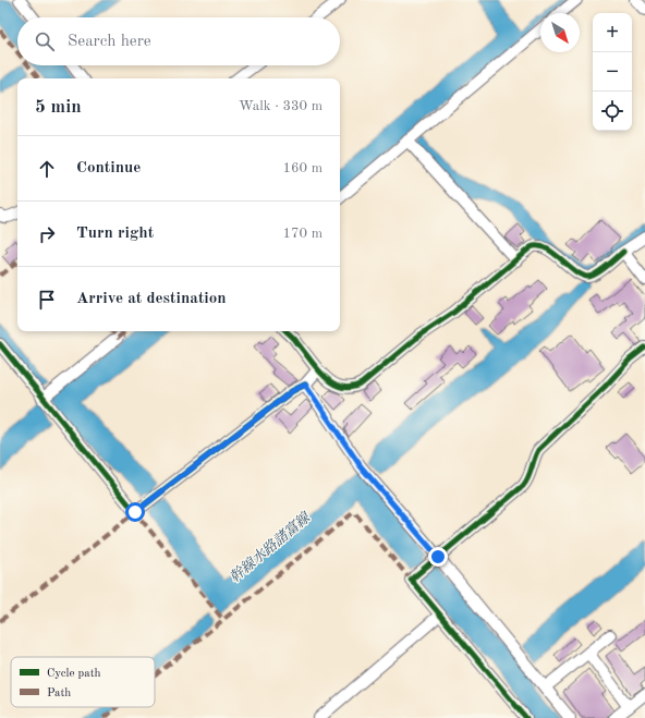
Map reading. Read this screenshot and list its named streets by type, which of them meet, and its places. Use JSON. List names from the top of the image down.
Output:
{
  "water": ["幹線水路諸富線"],
  "legend": ["Cycle path", "Path"],
  "north": "bottom right",
  "page": {
    "map_buttons": ["+", "−"],
    "search": "Search here",
    "heading": ["5 min", "Walk · 330 m"],
    "list": [
      ["Continue", "160 m"],
      ["Turn right", "170 m"],
      "Arrive at destination"
    ]
  }
}
